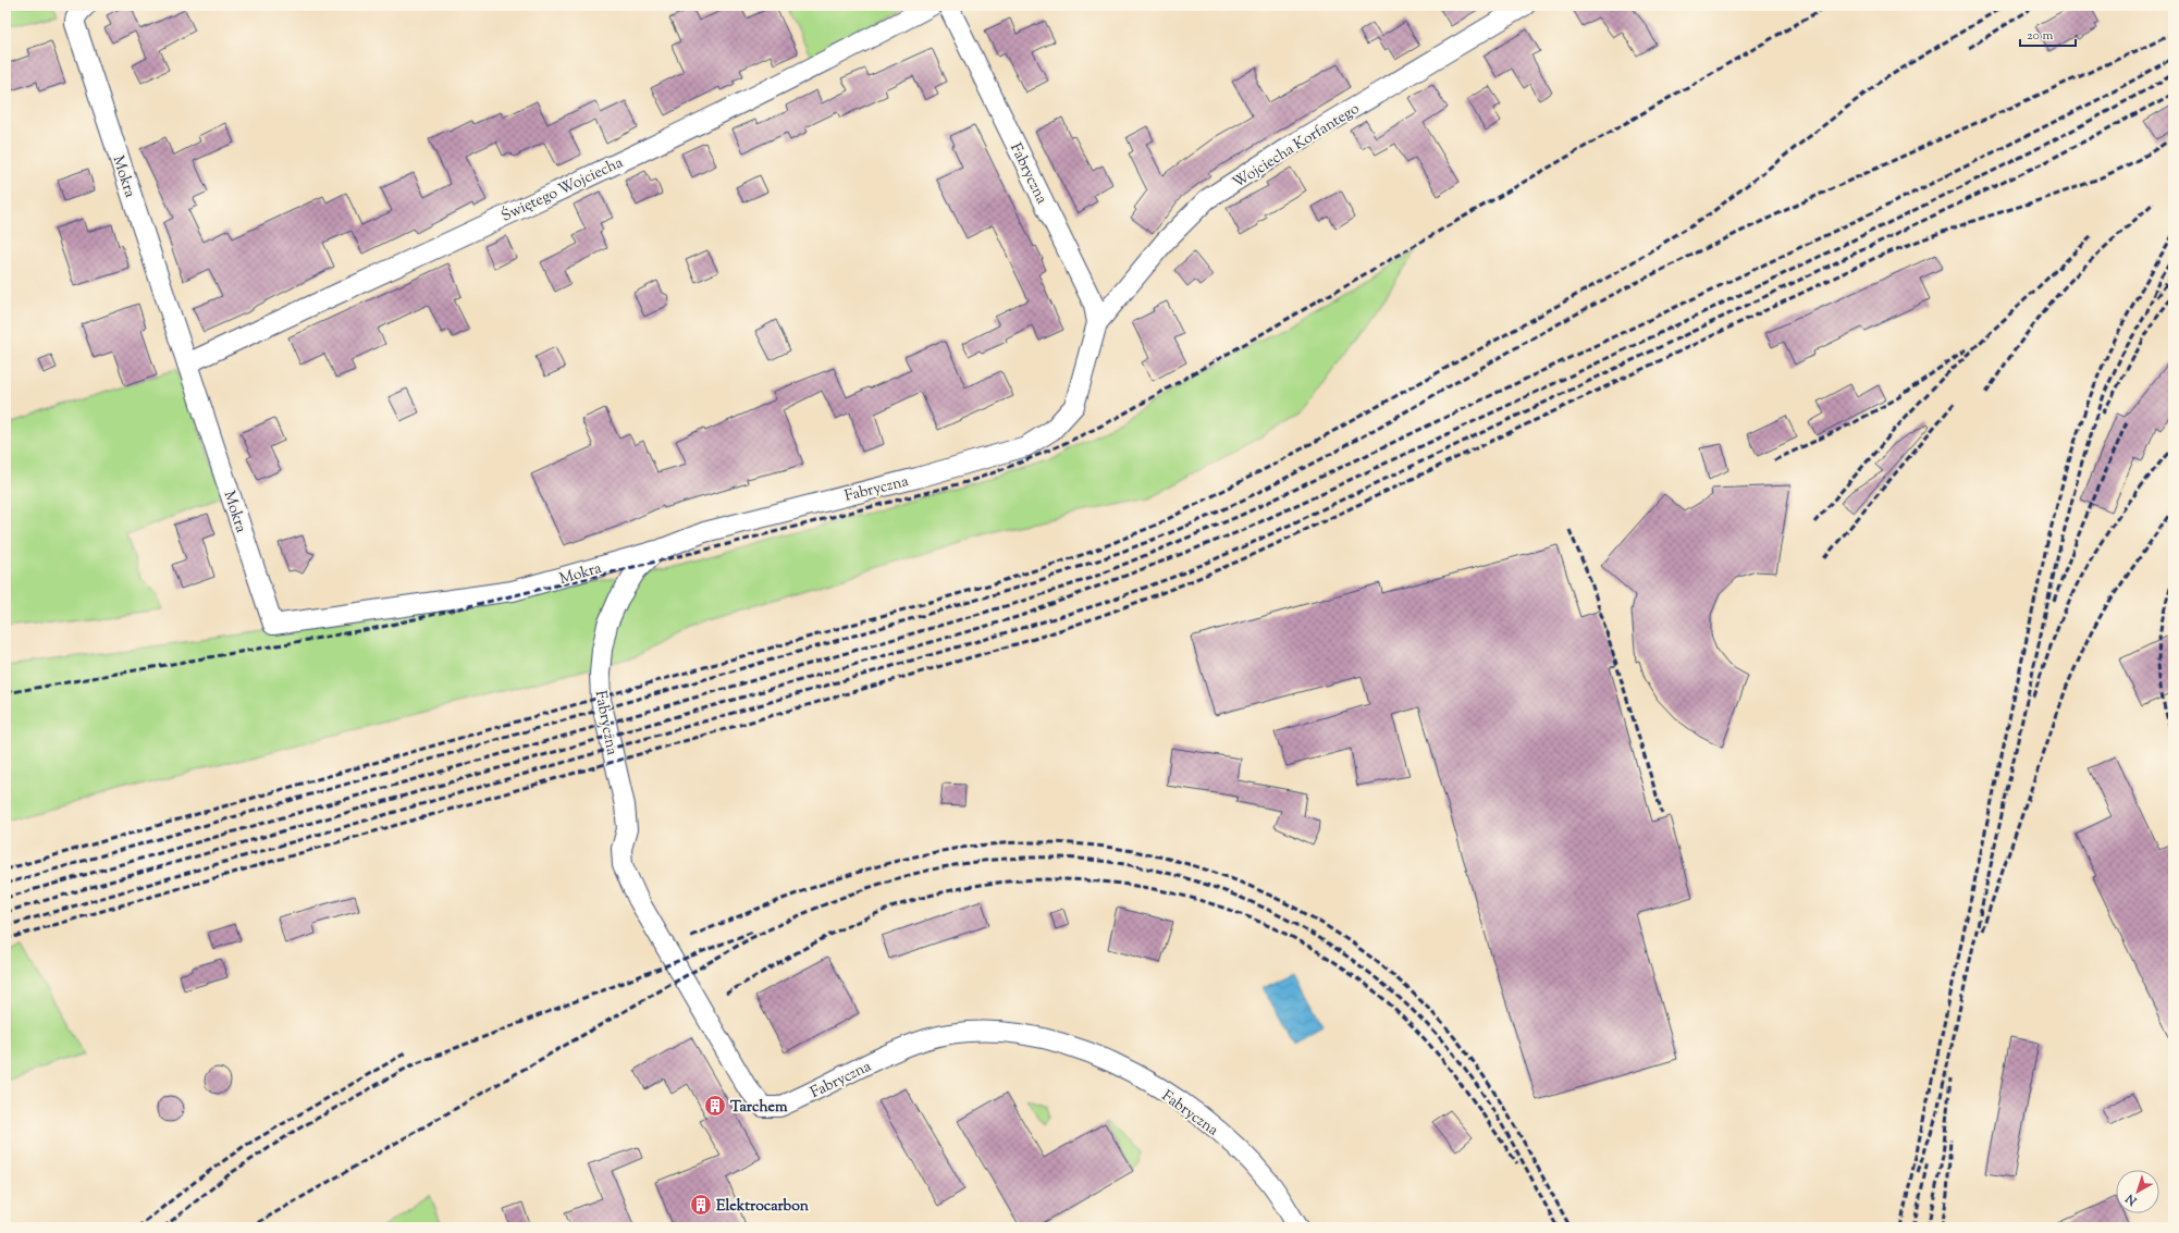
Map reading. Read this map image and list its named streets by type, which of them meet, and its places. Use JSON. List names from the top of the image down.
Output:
{
  "streets": {
    "street": [
      "Wojciecha Korfantego",
      "Fabryczna",
      "Mokra",
      "Świętego Wojciecha"
    ]
  },
  "crossings": [
    ["Wojciecha Korfantego", "Fabryczna"],
    ["Fabryczna", "Mokra"],
    ["Mokra", "Świętego Wojciecha"]
  ],
  "places": {
    "building": ["Tarchem", "Elektrocarbon"]
  },
  "scale_bar": "20 m",
  "north": "bottom left"
}
